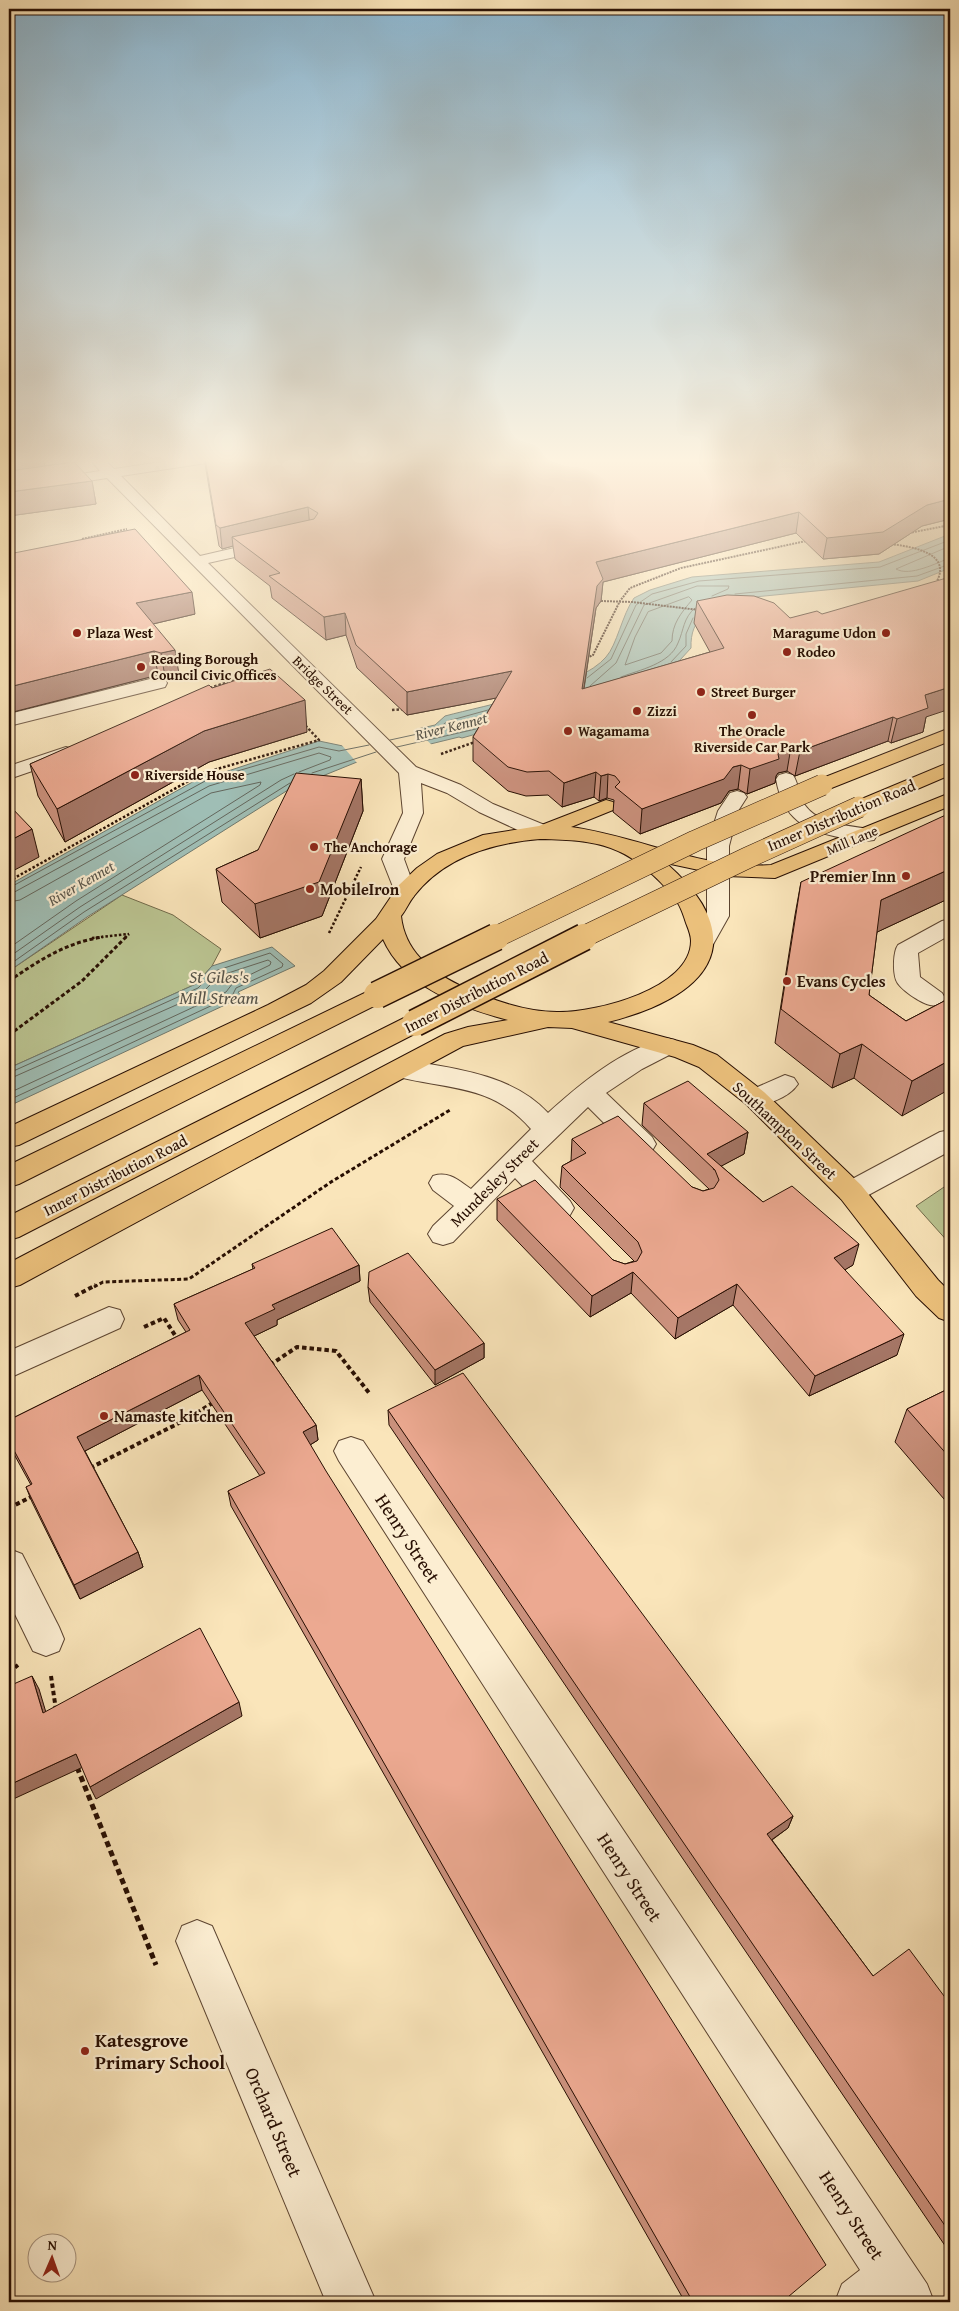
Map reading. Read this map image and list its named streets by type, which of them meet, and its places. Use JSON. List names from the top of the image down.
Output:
{
  "streets": {
    "main road": ["Inner Distribution Road", "Mill Lane", "Southampton Street"],
    "street": [
      "Bridge Street",
      "Mundesley Street",
      "Henry Street",
      "Orchard Street"
    ]
  },
  "crossings": [
    ["Bridge Street", "Mill Lane"],
    ["Southampton Street", "Mundesley Street"]
  ],
  "water": ["River Kennet", "St Giles's Mill Stream"],
  "places": [
    "Plaza West",
    "Maragume Udon",
    "Rodeo",
    "Reading Borough Council Civic Offices",
    "Street Burger",
    "Zizzi",
    "The Oracle Riverside Car Park",
    "Wagamama",
    "Riverside House",
    "The Anchorage",
    "Premier Inn",
    "MobileIron",
    "Evans Cycles",
    "Namaste kitchen",
    "Katesgrove Primary School"
  ],
  "north": "top"
}
